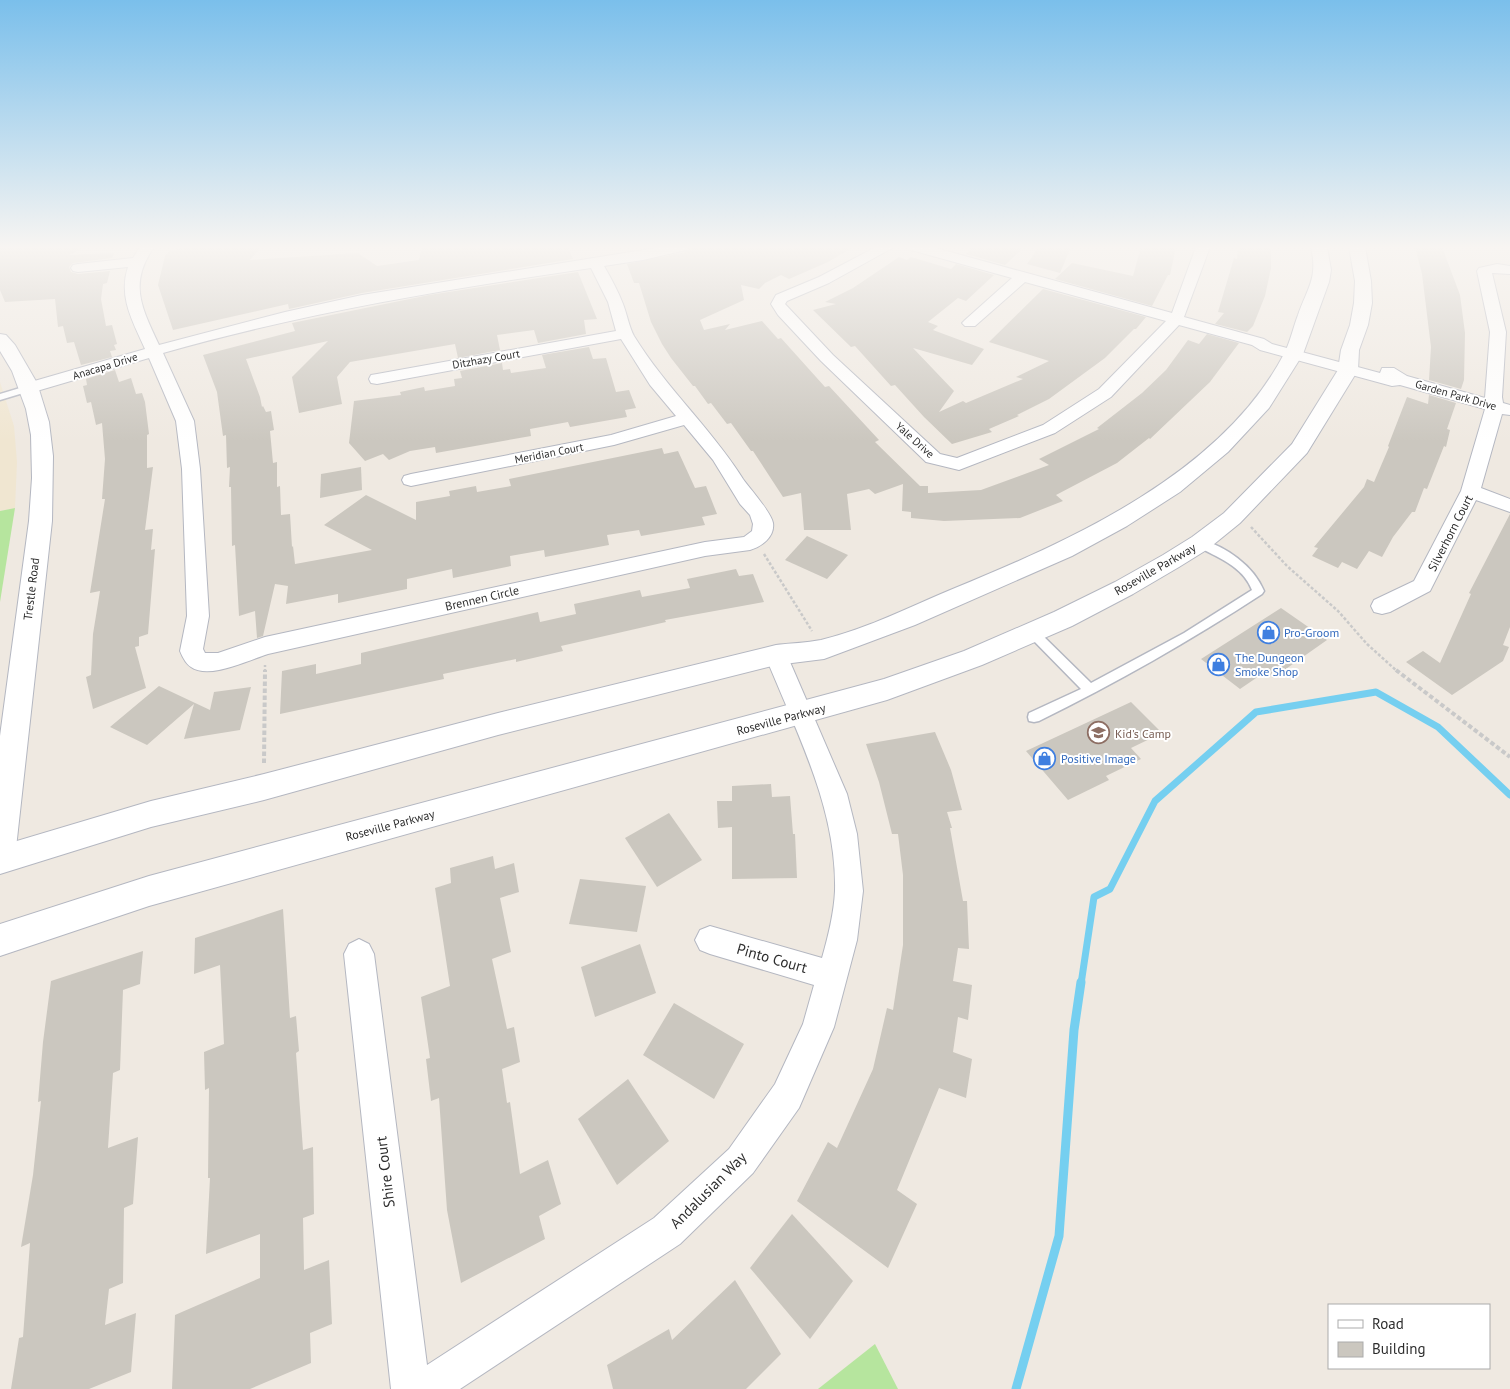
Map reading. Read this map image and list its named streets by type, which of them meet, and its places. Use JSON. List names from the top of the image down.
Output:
{
  "streets": {
    "main road": ["Roseville Parkway", "Trestle Road"],
    "street": [
      "Ditzhazy Court",
      "Anacapa Drive",
      "Garden Park Drive",
      "Yale Drive",
      "Meridian Court",
      "Silverhorn Court",
      "Brennen Circle",
      "Pinto Court",
      "Shire Court",
      "Andalusian Way"
    ]
  },
  "crossings": [
    ["Anacapa Drive", "Trestle Road"],
    ["Anacapa Drive", "Brennen Circle"],
    ["Garden Park Drive", "Yale Drive"],
    ["Garden Park Drive", "Silverhorn Court"],
    ["Garden Park Drive", "Roseville Parkway"],
    ["Roseville Parkway", "Andalusian Way"],
    ["Pinto Court", "Andalusian Way"]
  ],
  "places": {
    "shop": ["Pro-Groom", "The Dungeon Smoke Shop", "Positive Image"],
    "school or university": ["Kid's Camp"]
  },
  "legend": ["Road", "Building"]
}
